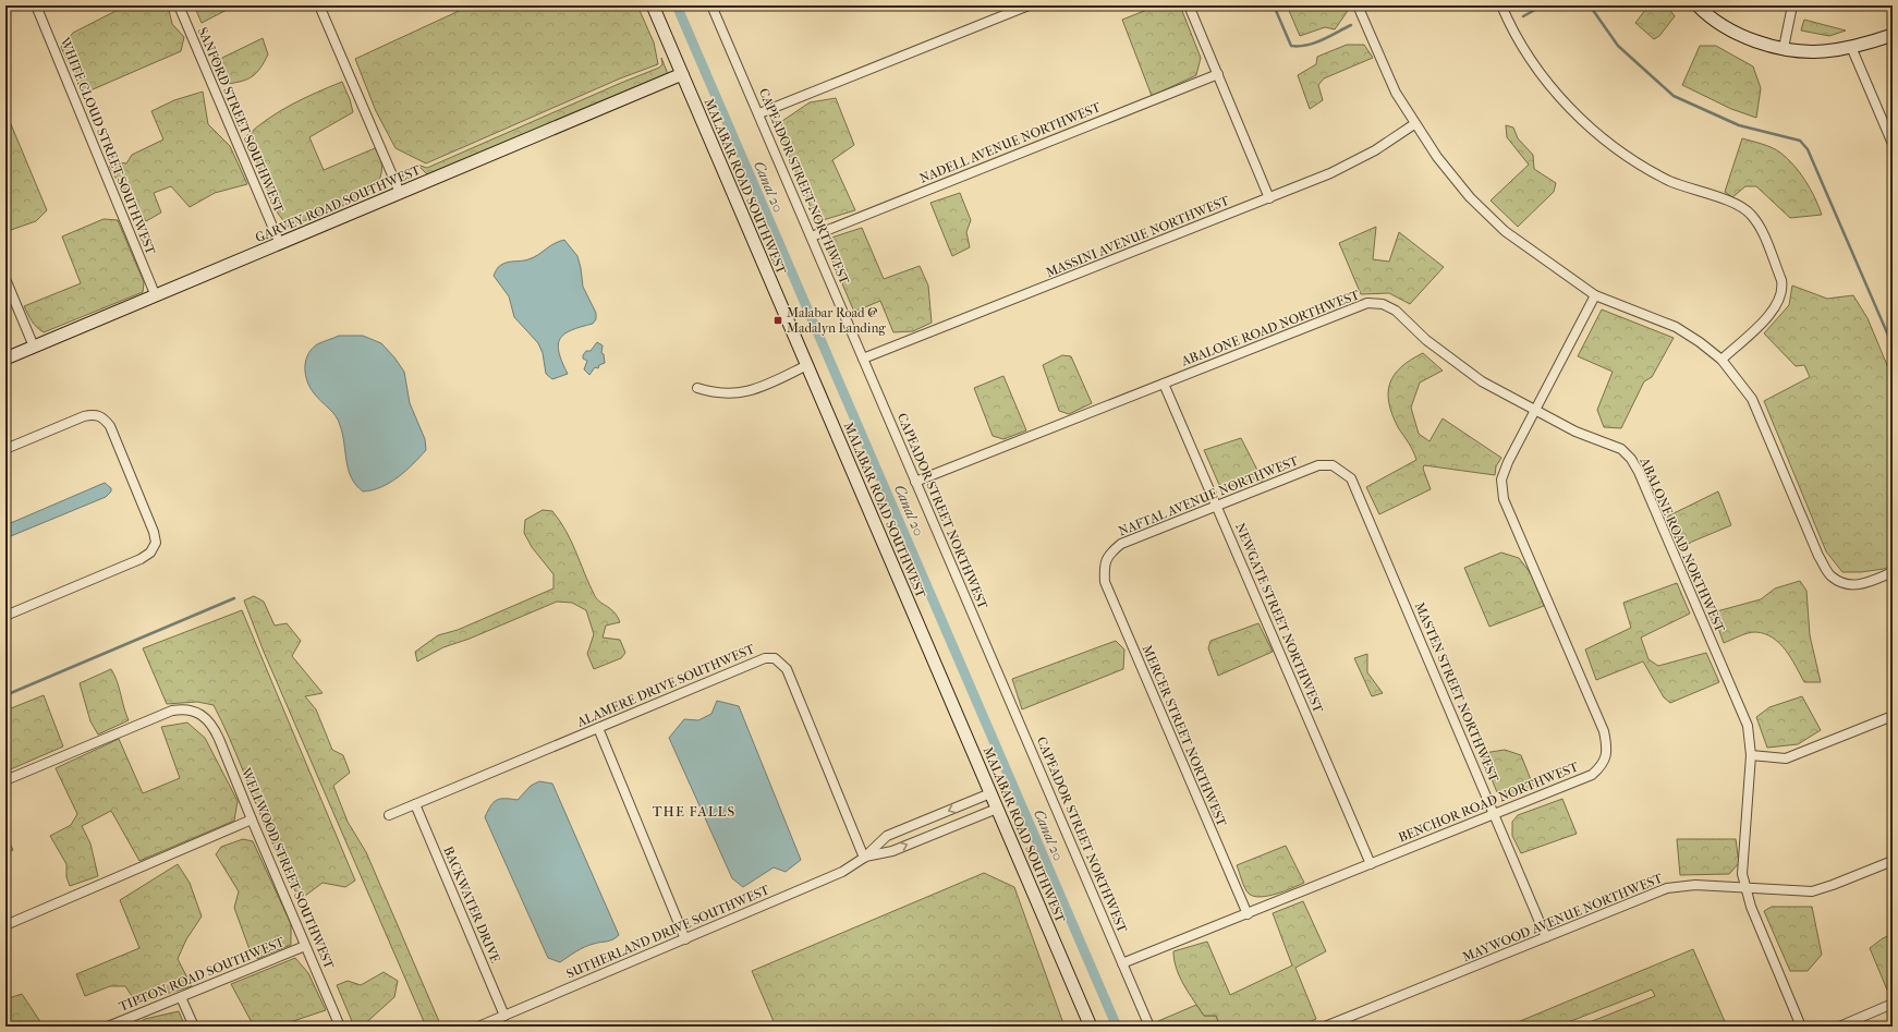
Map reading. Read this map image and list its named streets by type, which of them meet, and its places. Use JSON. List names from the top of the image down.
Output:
{
  "streets": {
    "main road": ["MALABAR ROAD SOUTHWEST", "GARVEY ROAD SOUTHWEST"],
    "street": [
      "SANFORD STREET SOUTHWEST",
      "NADELL AVENUE NORTHWEST",
      "WHITE CLOUD STREET SOUTHWEST",
      "CAPEADOR STREET NORTHWEST",
      "MASSINI AVENUE NORTHWEST",
      "ABALONE ROAD NORTHWEST",
      "NAFTAL AVENUE NORTHWEST",
      "NEWGATE STREET NORTHWEST",
      "ALAMERE DRIVE SOUTHWEST",
      "MASTEN STREET NORTHWEST",
      "MERCER STREET NORTHWEST",
      "BENCHOR ROAD NORTHWEST",
      "WELLWOOD STREET SOUTHWEST",
      "BACKWATER DRIVE",
      "MAYWOOD AVENUE NORTHWEST",
      "SUTHERLAND DRIVE SOUTHWEST",
      "TIPTON ROAD SOUTHWEST"
    ]
  },
  "crossings": [
    ["SANFORD STREET SOUTHWEST", "GARVEY ROAD SOUTHWEST"],
    ["NADELL AVENUE NORTHWEST", "CAPEADOR STREET NORTHWEST"],
    ["WHITE CLOUD STREET SOUTHWEST", "GARVEY ROAD SOUTHWEST"],
    ["MALABAR ROAD SOUTHWEST", "GARVEY ROAD SOUTHWEST"],
    ["MALABAR ROAD SOUTHWEST", "SUTHERLAND DRIVE SOUTHWEST"],
    ["CAPEADOR STREET NORTHWEST", "MASSINI AVENUE NORTHWEST"],
    ["CAPEADOR STREET NORTHWEST", "ABALONE ROAD NORTHWEST"],
    ["CAPEADOR STREET NORTHWEST", "BENCHOR ROAD NORTHWEST"],
    ["ABALONE ROAD NORTHWEST", "NEWGATE STREET NORTHWEST"],
    ["ABALONE ROAD NORTHWEST", "BENCHOR ROAD NORTHWEST"],
    ["ABALONE ROAD NORTHWEST", "MAYWOOD AVENUE NORTHWEST"],
    ["NAFTAL AVENUE NORTHWEST", "NEWGATE STREET NORTHWEST"],
    ["NAFTAL AVENUE NORTHWEST", "MASTEN STREET NORTHWEST"],
    ["NAFTAL AVENUE NORTHWEST", "MERCER STREET NORTHWEST"],
    ["NEWGATE STREET NORTHWEST", "BENCHOR ROAD NORTHWEST"],
    ["ALAMERE DRIVE SOUTHWEST", "BACKWATER DRIVE"],
    ["ALAMERE DRIVE SOUTHWEST", "SUTHERLAND DRIVE SOUTHWEST"],
    ["MASTEN STREET NORTHWEST", "BENCHOR ROAD NORTHWEST"],
    ["MASTEN STREET NORTHWEST", "MAYWOOD AVENUE NORTHWEST"],
    ["MERCER STREET NORTHWEST", "BENCHOR ROAD NORTHWEST"],
    ["WELLWOOD STREET SOUTHWEST", "TIPTON ROAD SOUTHWEST"],
    ["BACKWATER DRIVE", "SUTHERLAND DRIVE SOUTHWEST"]
  ],
  "districts": ["THE FALLS"],
  "water": ["Canal 20"],
  "places": {
    "transit": ["Malabar Road @ Madalyn Landing"]
  }
}
